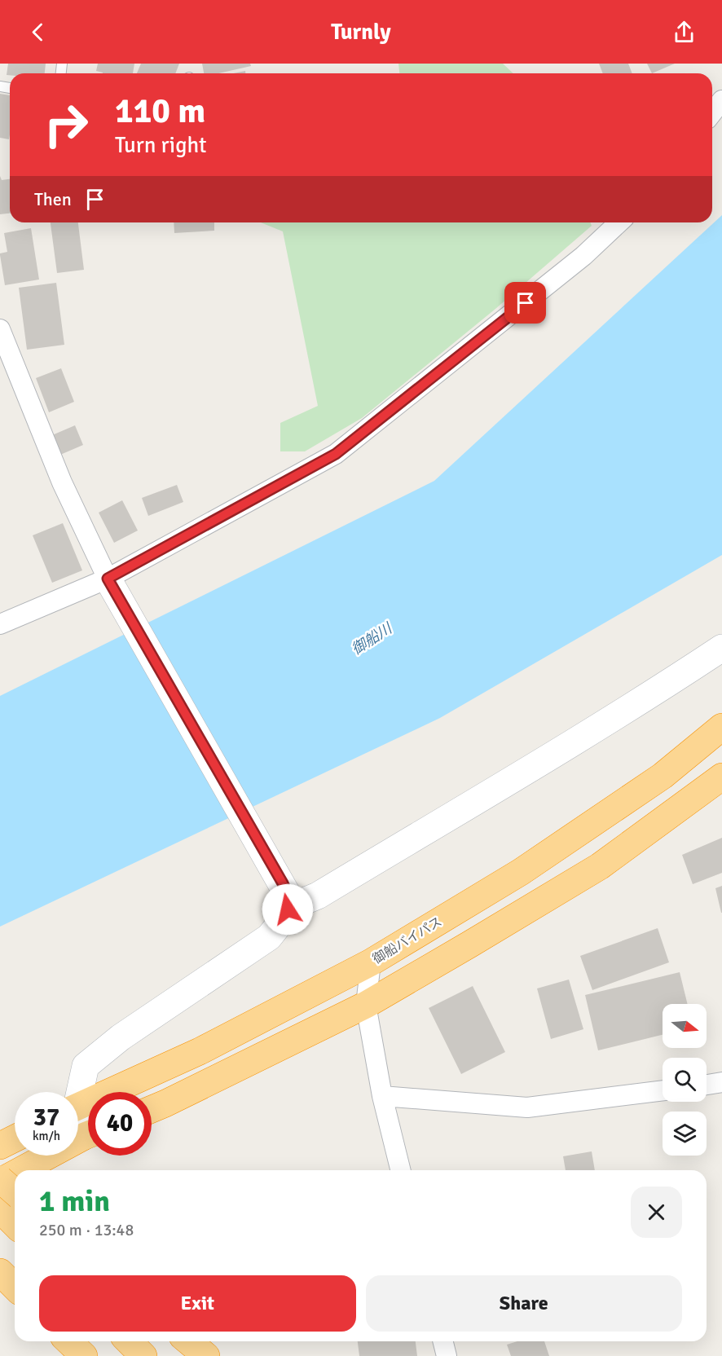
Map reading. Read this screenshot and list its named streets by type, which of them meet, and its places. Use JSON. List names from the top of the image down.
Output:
{
  "streets": {
    "highway": ["御船バイパス"]
  },
  "water": ["御船川"],
  "north": "right",
  "page": {
    "header": "Turnly",
    "turn": ["110 m", "Turn right"],
    "then": "Then",
    "speed": "37 km/h",
    "limit": "40",
    "heading": ["1 min", "250 m · 13:48"],
    "buttons": ["Exit", "Share"]
  }
}
